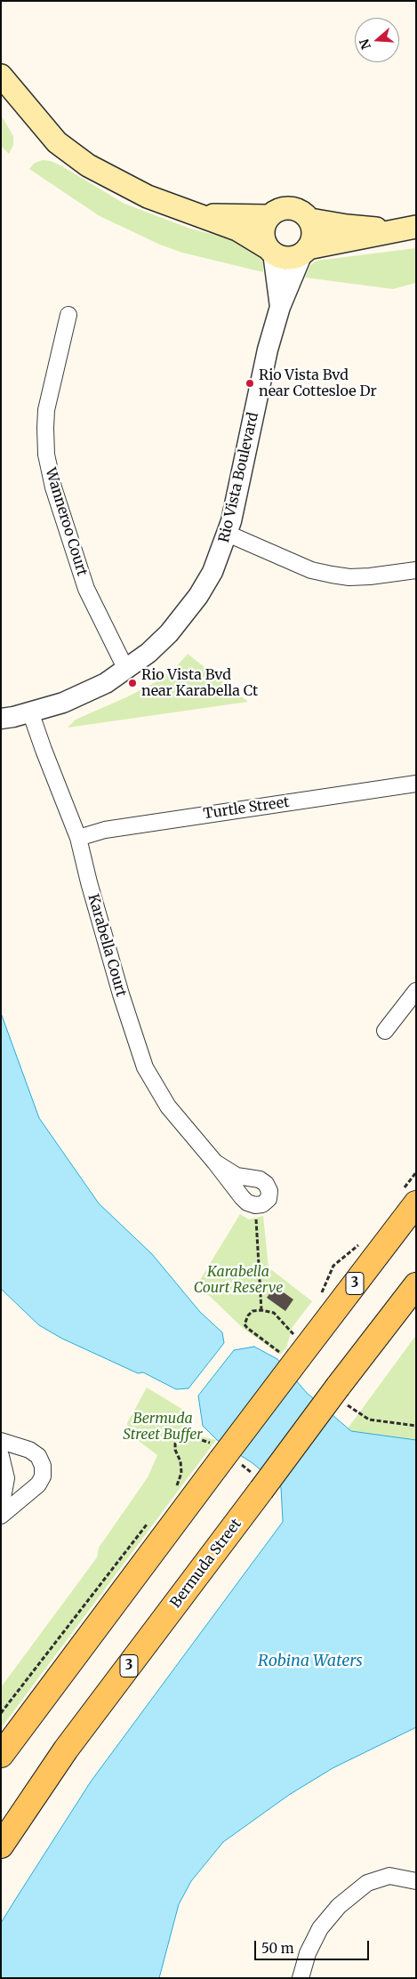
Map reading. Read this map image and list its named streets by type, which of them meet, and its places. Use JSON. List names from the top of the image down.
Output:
{
  "streets": {
    "main road": ["3", "Bermuda Street"],
    "street": [
      "Rio Vista Boulevard",
      "Wanneroo Court",
      "Turtle Street",
      "Karabella Court"
    ]
  },
  "crossings": [
    ["Rio Vista Boulevard", "Wanneroo Court"],
    ["Rio Vista Boulevard", "Karabella Court"],
    ["Turtle Street", "Karabella Court"]
  ],
  "water": ["Robina Waters"],
  "parks": ["Karabella Court Reserve", "Bermuda Street Buffer"],
  "places": ["Rio Vista Bvd near Cottesloe Dr", "Rio Vista Bvd near Karabella Ct"],
  "scale_bar": "50 m",
  "north": "left"
}
